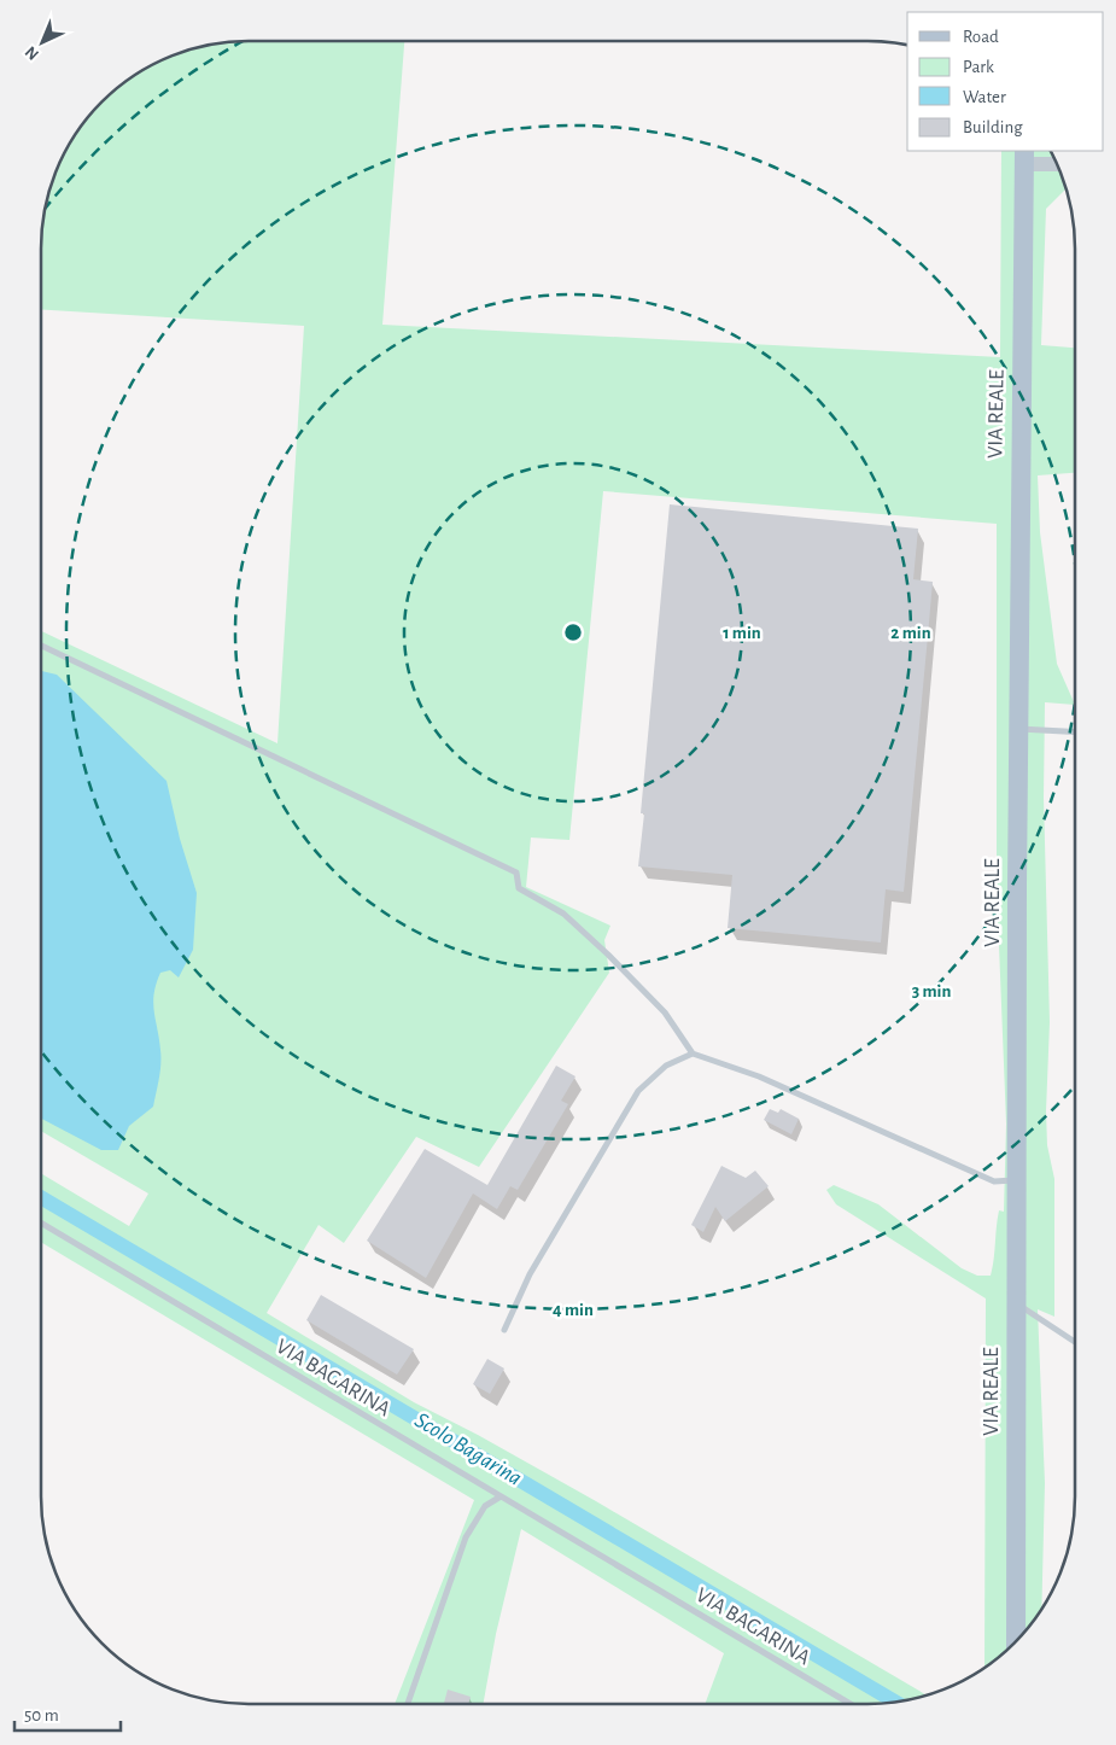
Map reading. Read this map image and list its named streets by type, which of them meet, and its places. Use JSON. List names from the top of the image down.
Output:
{
  "streets": {
    "main road": ["VIA REALE"],
    "lane": ["VIA BAGARINA"]
  },
  "water": ["Scolo Bagarina"],
  "legend": [
    "Road",
    "Park",
    "Water",
    "Building"
  ],
  "scale_bar": "50 m",
  "north": "bottom left",
  "rings": [
    "1 min",
    "2 min",
    "3 min",
    "4 min"
  ]
}
